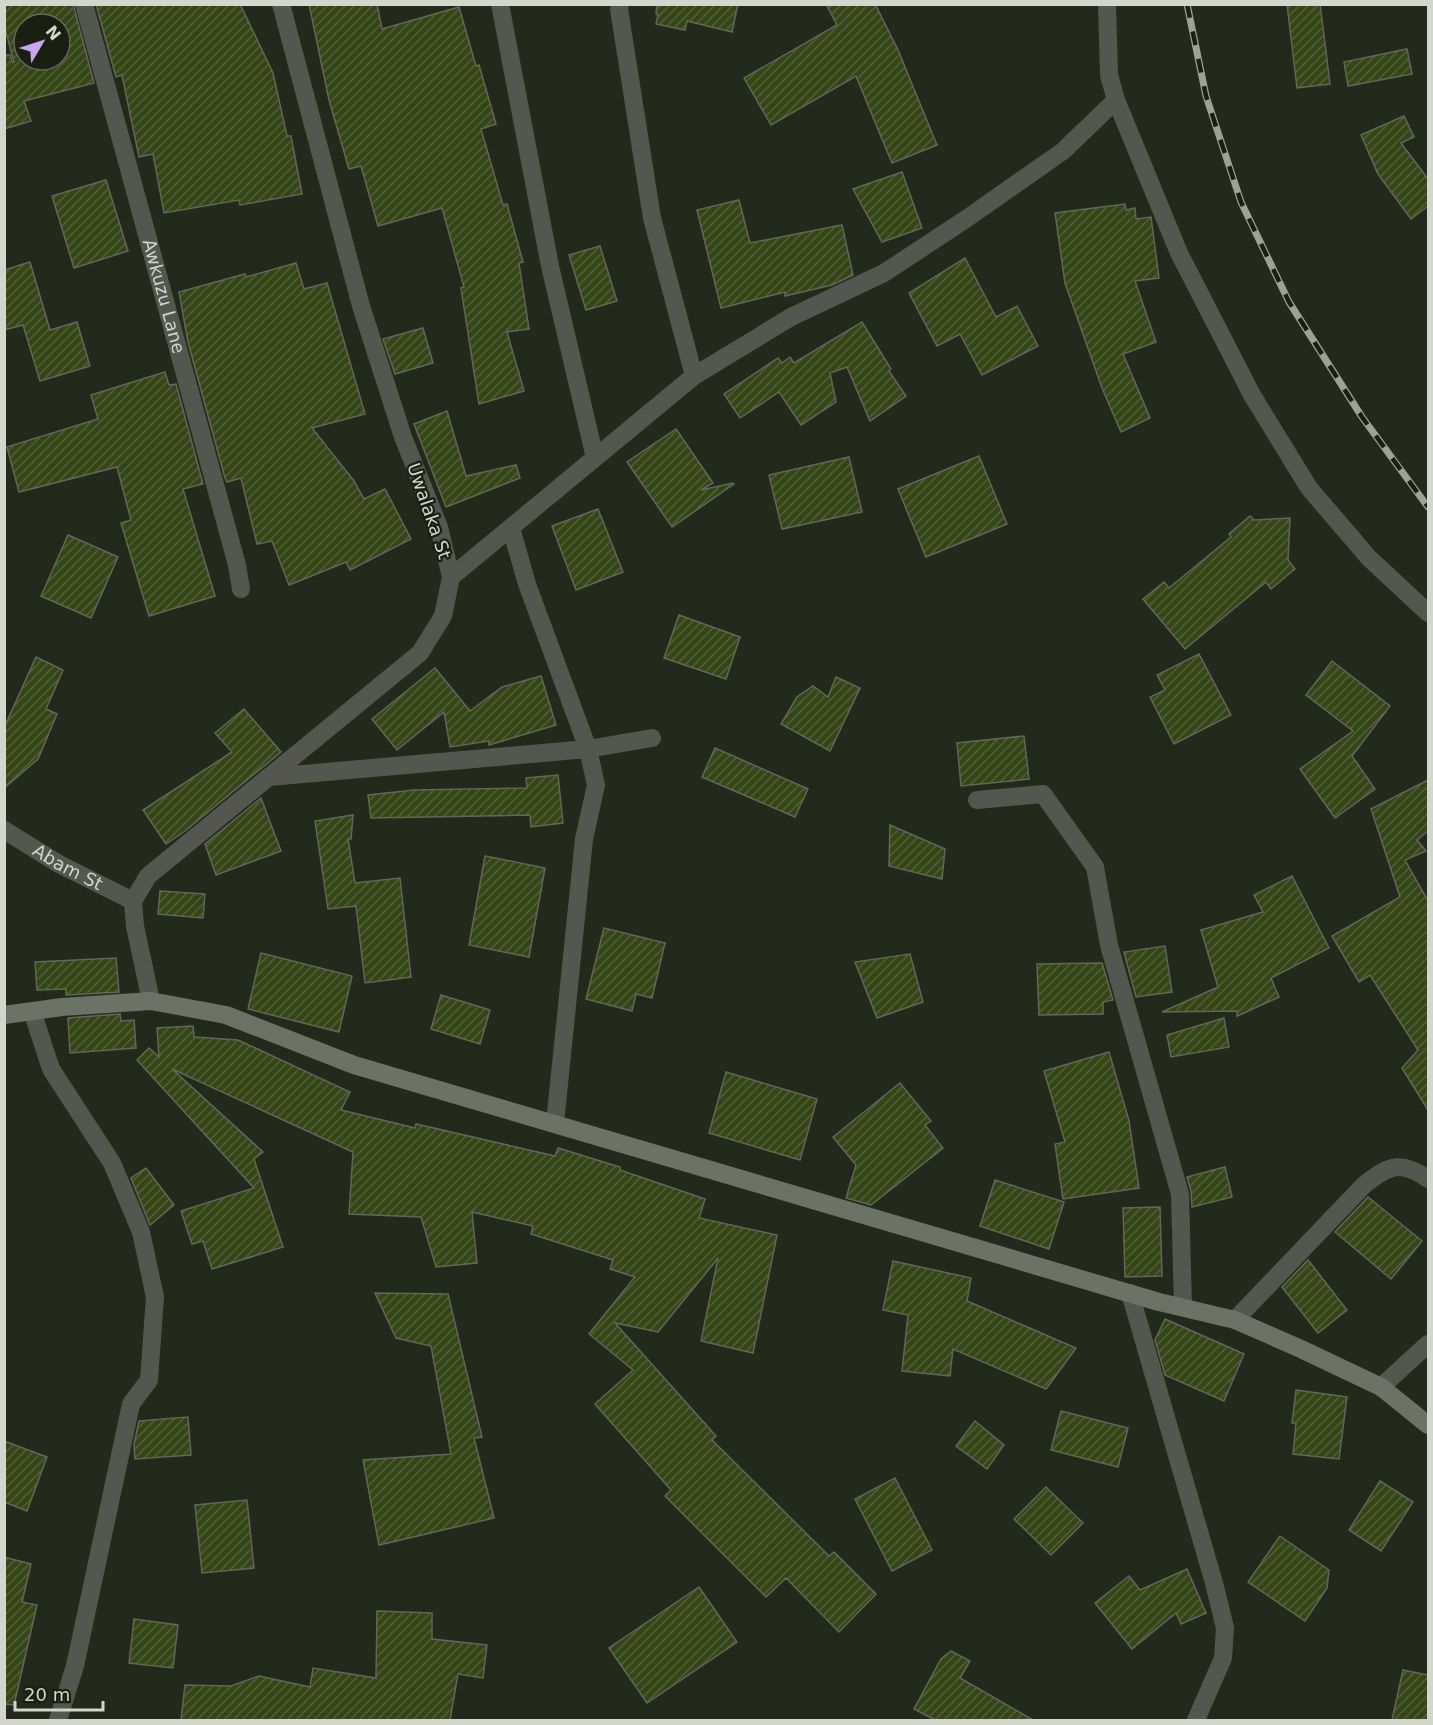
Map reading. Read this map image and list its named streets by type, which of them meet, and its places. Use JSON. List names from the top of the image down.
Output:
{
  "streets": {
    "street": ["Awkuzu Lane", "Uwalaka St", "Abam St"]
  },
  "crossings": [
    ["Uwalaka St", "Abam St"]
  ],
  "scale_bar": "20 m",
  "north": "top right"
}
